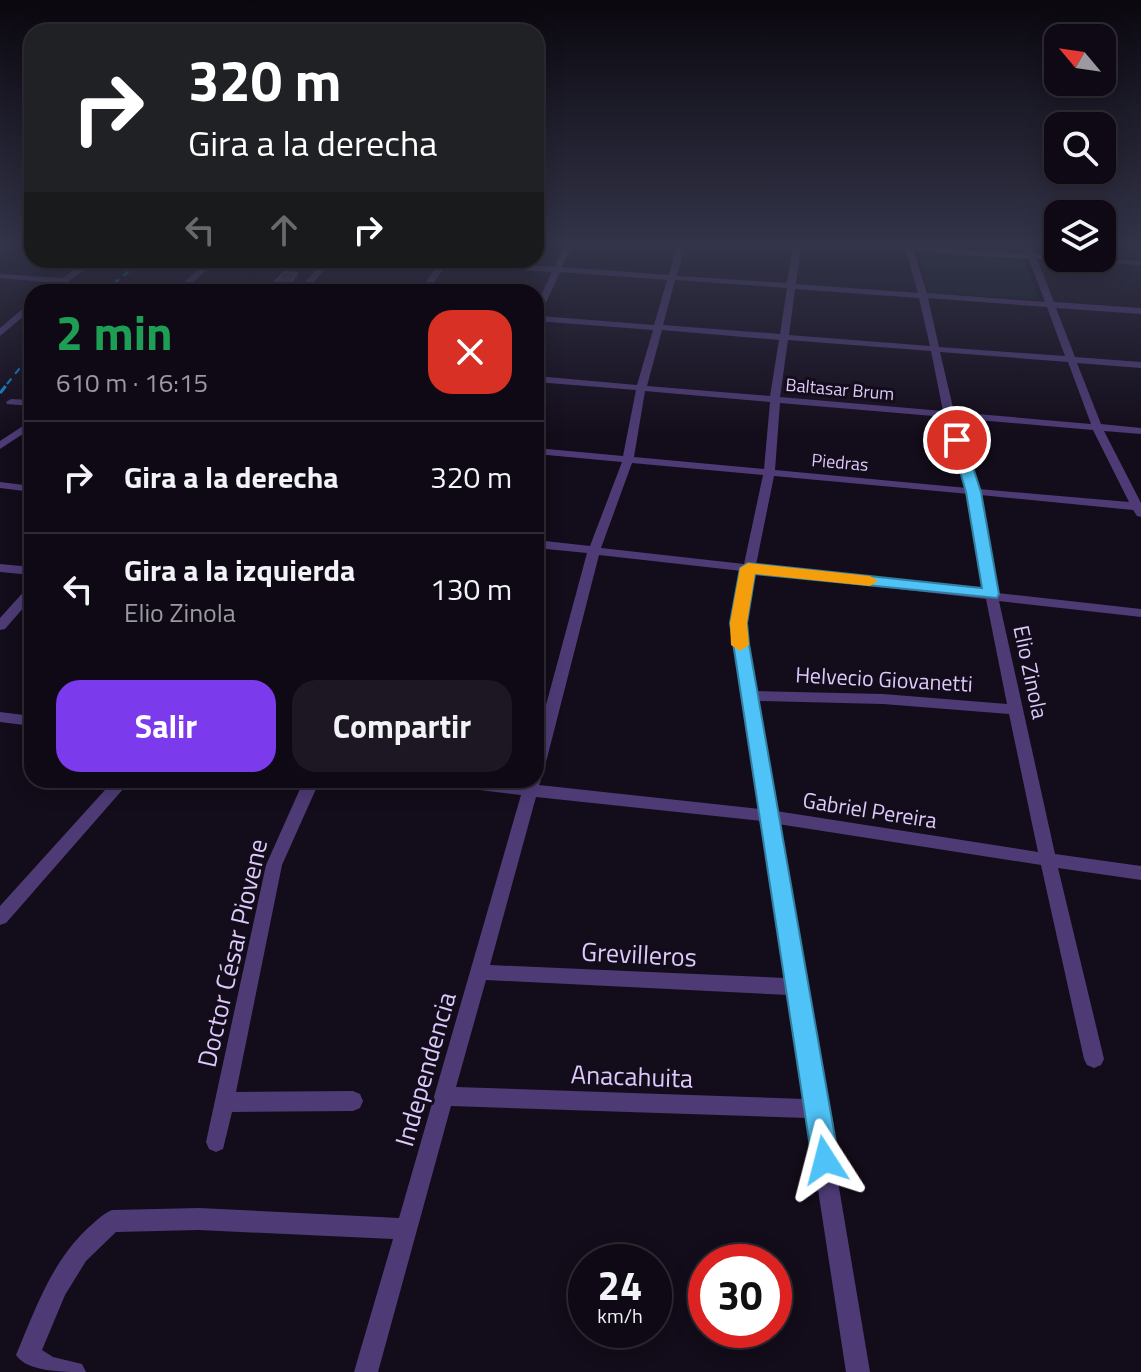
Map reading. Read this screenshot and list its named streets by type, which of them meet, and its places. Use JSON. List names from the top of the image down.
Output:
{
  "streets": {
    "street": [
      "Baltasar Brum",
      "Piedras",
      "Elio Zinola",
      "Helvecio Giovanetti",
      "Gabriel Pereira",
      "Doctor César Piovene",
      "Grevilleros",
      "Independencia",
      "Anacahuita"
    ]
  },
  "crossings": [
    ["Baltasar Brum", "Elio Zinola"],
    ["Piedras", "Elio Zinola"],
    ["Elio Zinola", "Helvecio Giovanetti"],
    ["Elio Zinola", "Gabriel Pereira"],
    ["Grevilleros", "Independencia"],
    ["Independencia", "Anacahuita"]
  ],
  "north": "top left",
  "page": {
    "turn": ["320 m", "Gira a la derecha"],
    "heading": ["2 min", "610 m · 16:15"],
    "list": [
      {
        "name": "Gira a la derecha",
        "value": "320 m"
      },
      {
        "name": "Gira a la izquierda",
        "note": "Elio Zinola",
        "value": "130 m"
      }
    ],
    "buttons": ["Salir", "Compartir"],
    "speed": "24 km/h",
    "limit": "30"
  }
}
